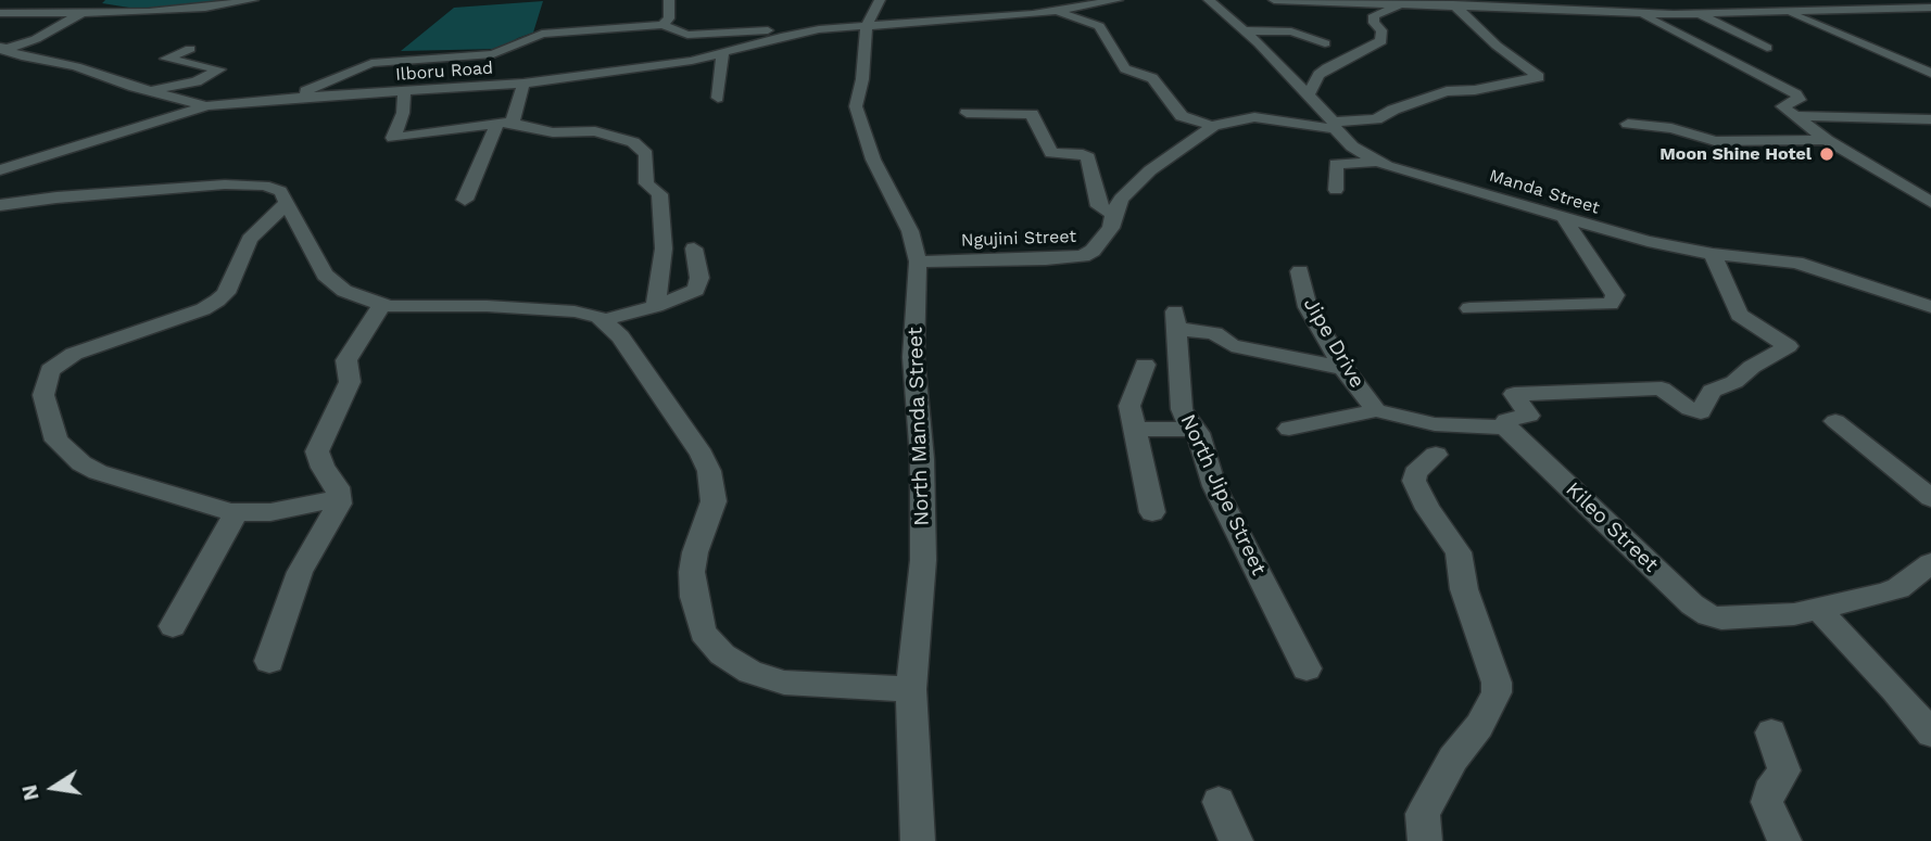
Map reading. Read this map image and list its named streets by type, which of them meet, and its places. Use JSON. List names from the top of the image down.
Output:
{
  "streets": {
    "street": [
      "Ilboru Road",
      "Manda Street",
      "Ngujini Street",
      "Jipe Drive",
      "North Manda Street",
      "North Jipe Street",
      "Kileo Street"
    ]
  },
  "crossings": [
    ["Ilboru Road", "North Manda Street"],
    ["Manda Street", "Ngujini Street"],
    ["Ngujini Street", "North Manda Street"],
    ["Jipe Drive", "North Jipe Street"]
  ],
  "places": ["Moon Shine Hotel"],
  "north": "left"
}
